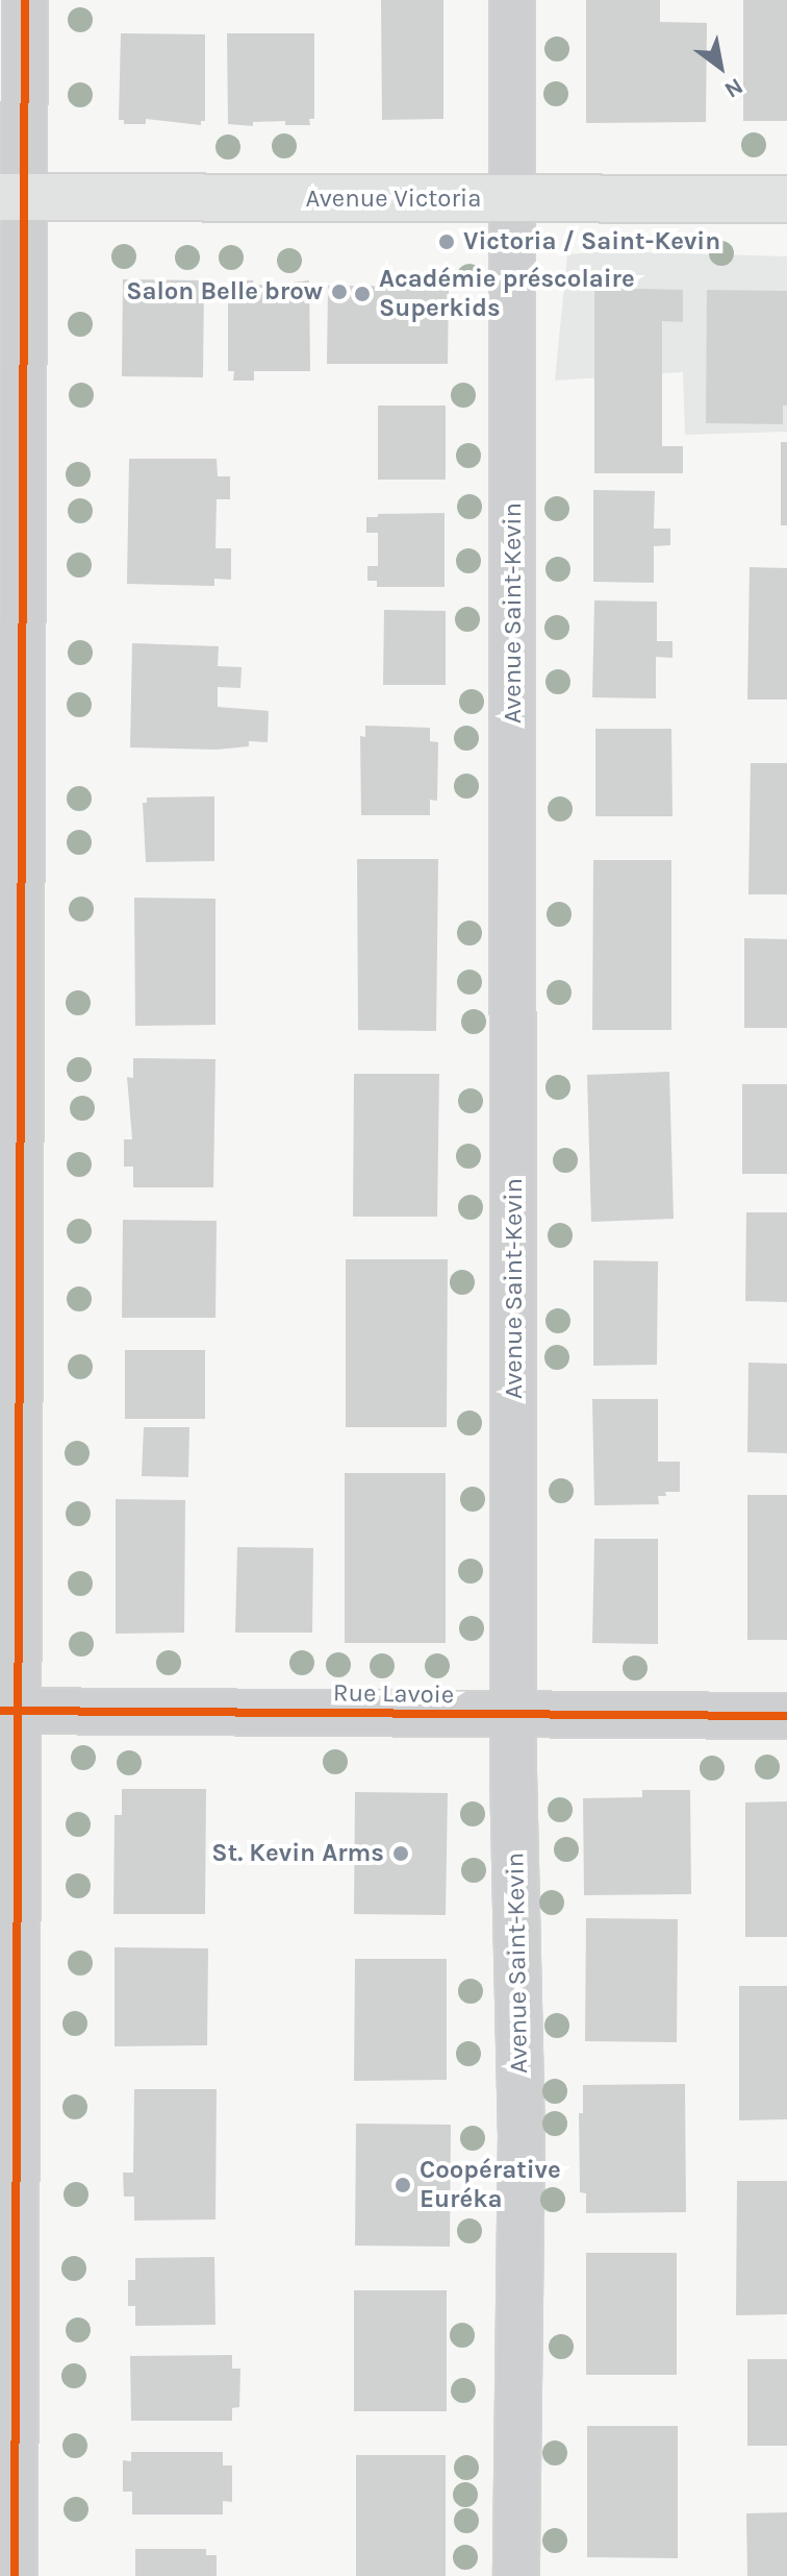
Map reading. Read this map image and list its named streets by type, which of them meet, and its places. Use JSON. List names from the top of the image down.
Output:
{
  "streets": {
    "street": ["Avenue Victoria", "Avenue Saint-Kevin", "Rue Lavoie"]
  },
  "crossings": [
    ["Avenue Victoria", "Avenue Saint-Kevin"],
    ["Avenue Saint-Kevin", "Rue Lavoie"]
  ],
  "places": [
    "Victoria / Saint-Kevin",
    "Salon Belle brow",
    "Académie préscolaire Superkids",
    "St. Kevin Arms",
    "Coopérative Euréka"
  ],
  "north": "bottom right"
}
